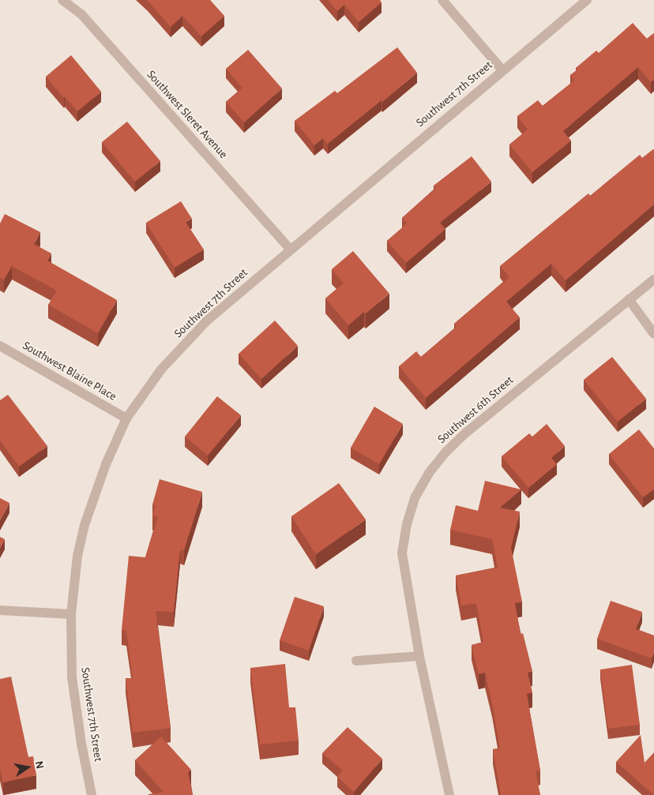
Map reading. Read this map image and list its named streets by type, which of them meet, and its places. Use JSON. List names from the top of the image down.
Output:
{
  "streets": {
    "street": [
      "Southwest 7th Street",
      "Southwest Sleret Avenue",
      "Southwest Blaine Place",
      "Southwest 6th Street"
    ]
  },
  "crossings": [
    ["Southwest 7th Street", "Southwest Sleret Avenue"],
    ["Southwest 7th Street", "Southwest Blaine Place"]
  ],
  "north": "right"
}
